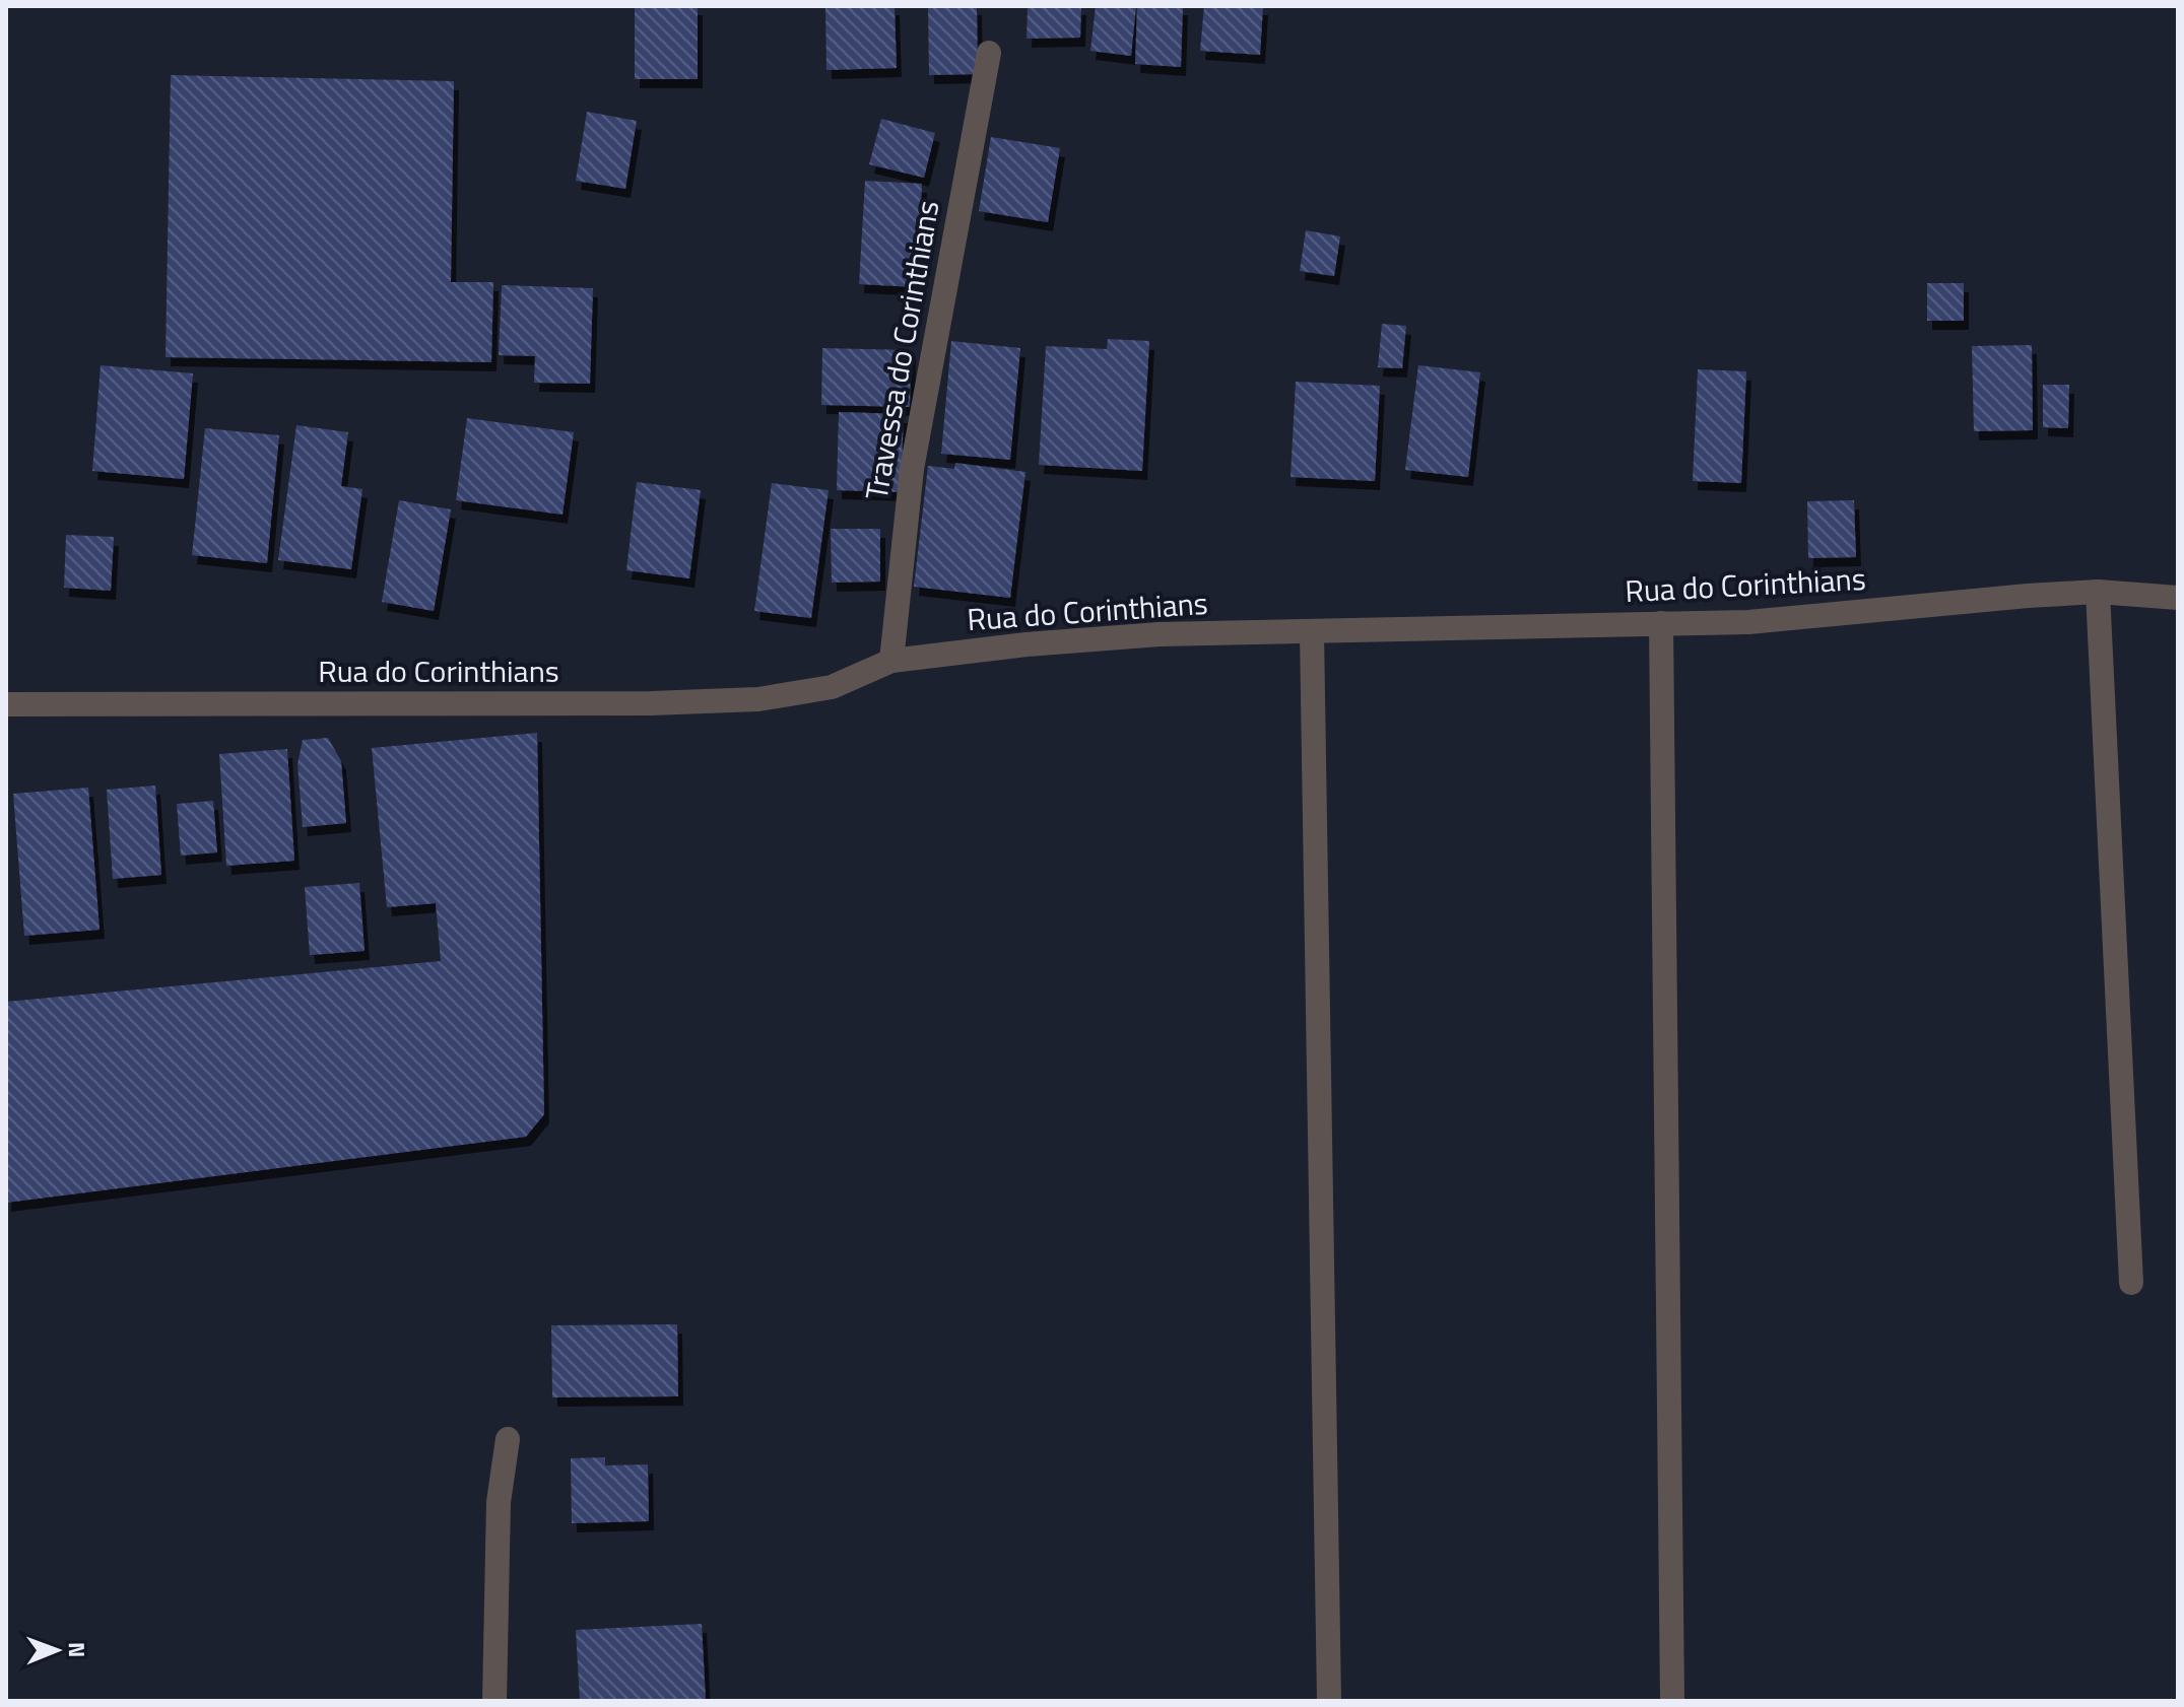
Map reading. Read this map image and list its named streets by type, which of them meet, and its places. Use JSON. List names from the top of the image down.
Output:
{
  "streets": {
    "street": ["Travessa do Corinthians", "Rua do Corinthians"]
  },
  "crossings": [
    ["Travessa do Corinthians", "Rua do Corinthians"]
  ],
  "north": "right"
}
